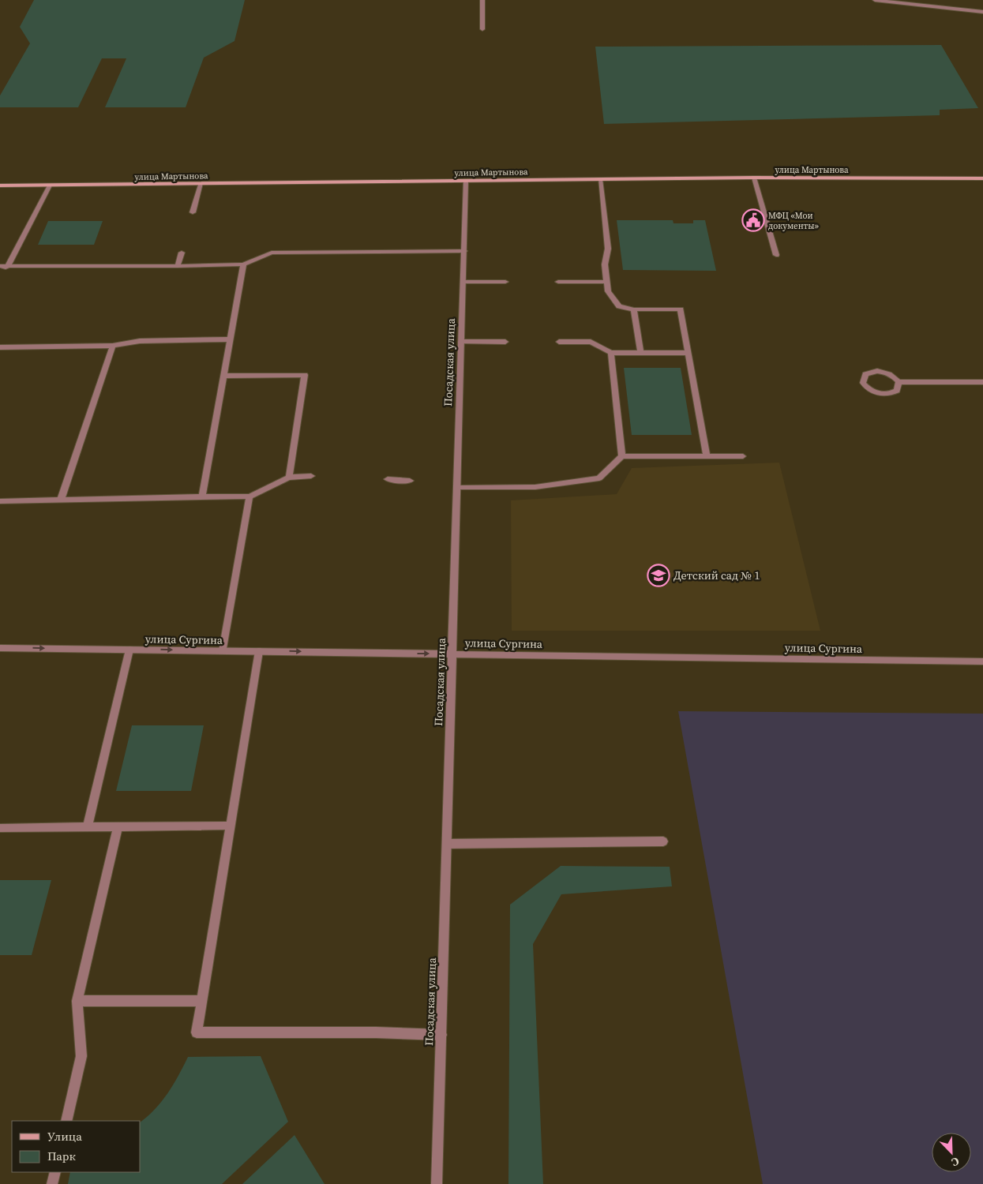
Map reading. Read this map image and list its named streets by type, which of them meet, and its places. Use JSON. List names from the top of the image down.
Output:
{
  "streets": {
    "main road": ["улица Мартынова"],
    "street": ["Посадская улица", "улица Сургина"]
  },
  "crossings": [
    ["улица Мартынова", "Посадская улица"],
    ["Посадская улица", "улица Сургина"]
  ],
  "one_way": ["улица Сургина"],
  "places": {
    "public building": ["МФЦ «Мои документы»"],
    "school or university": ["Детский сад № 1"]
  },
  "legend": ["Улица", "Парк"],
  "north": "bottom right"
}
